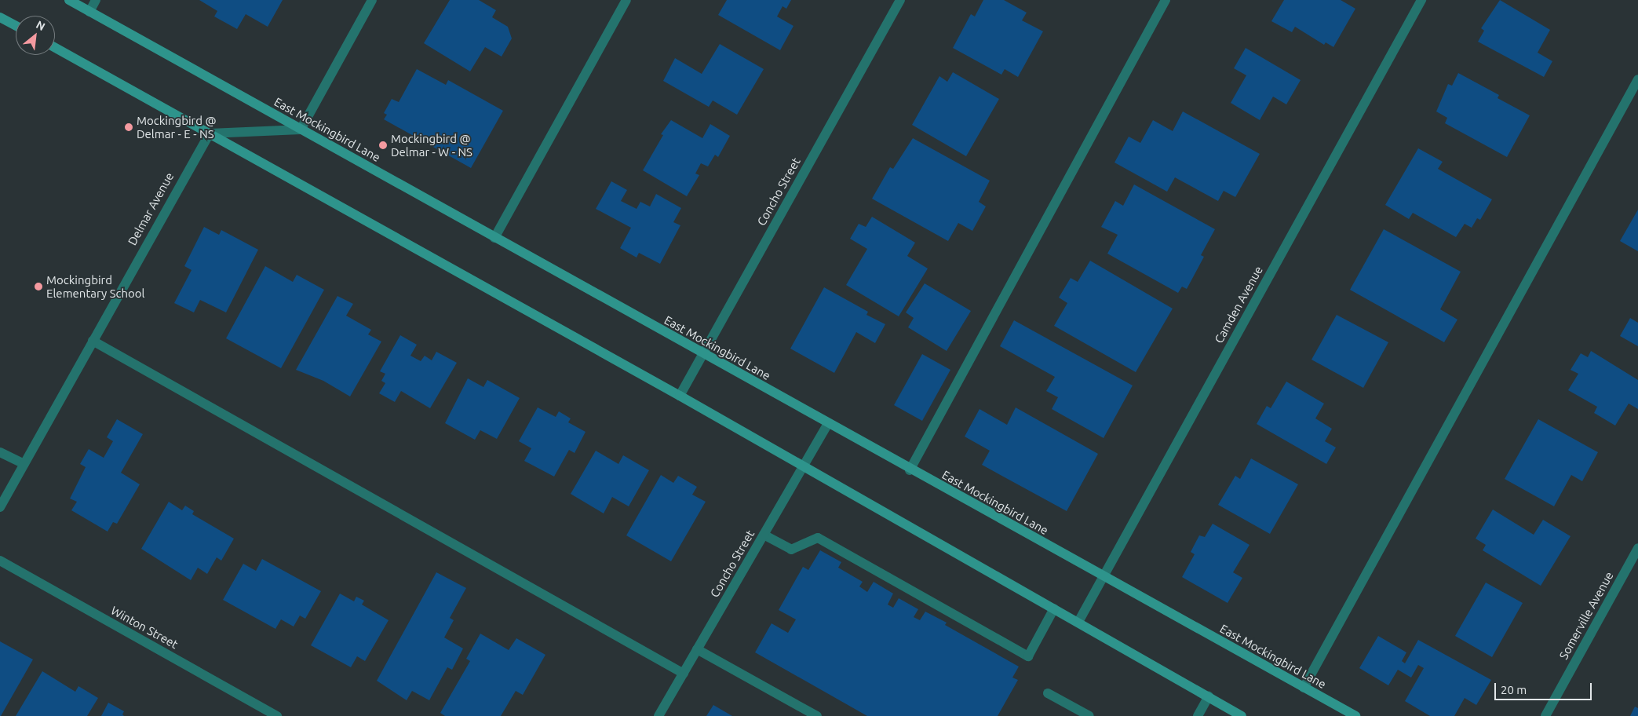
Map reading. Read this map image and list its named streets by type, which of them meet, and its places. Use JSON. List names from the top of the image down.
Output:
{
  "streets": {
    "main road": ["East Mockingbird Lane"],
    "street": [
      "Concho Street",
      "Delmar Avenue",
      "Camden Avenue",
      "Somerville Avenue",
      "Winton Street"
    ]
  },
  "crossings": [
    ["East Mockingbird Lane", "Concho Street"],
    ["East Mockingbird Lane", "Camden Avenue"]
  ],
  "places": ["Mockingbird @ Delmar - E - NS", "Mockingbird @ Delmar - W - NS", "Mockingbird Elementary School"],
  "scale_bar": "20 m",
  "north": "top right"
}
